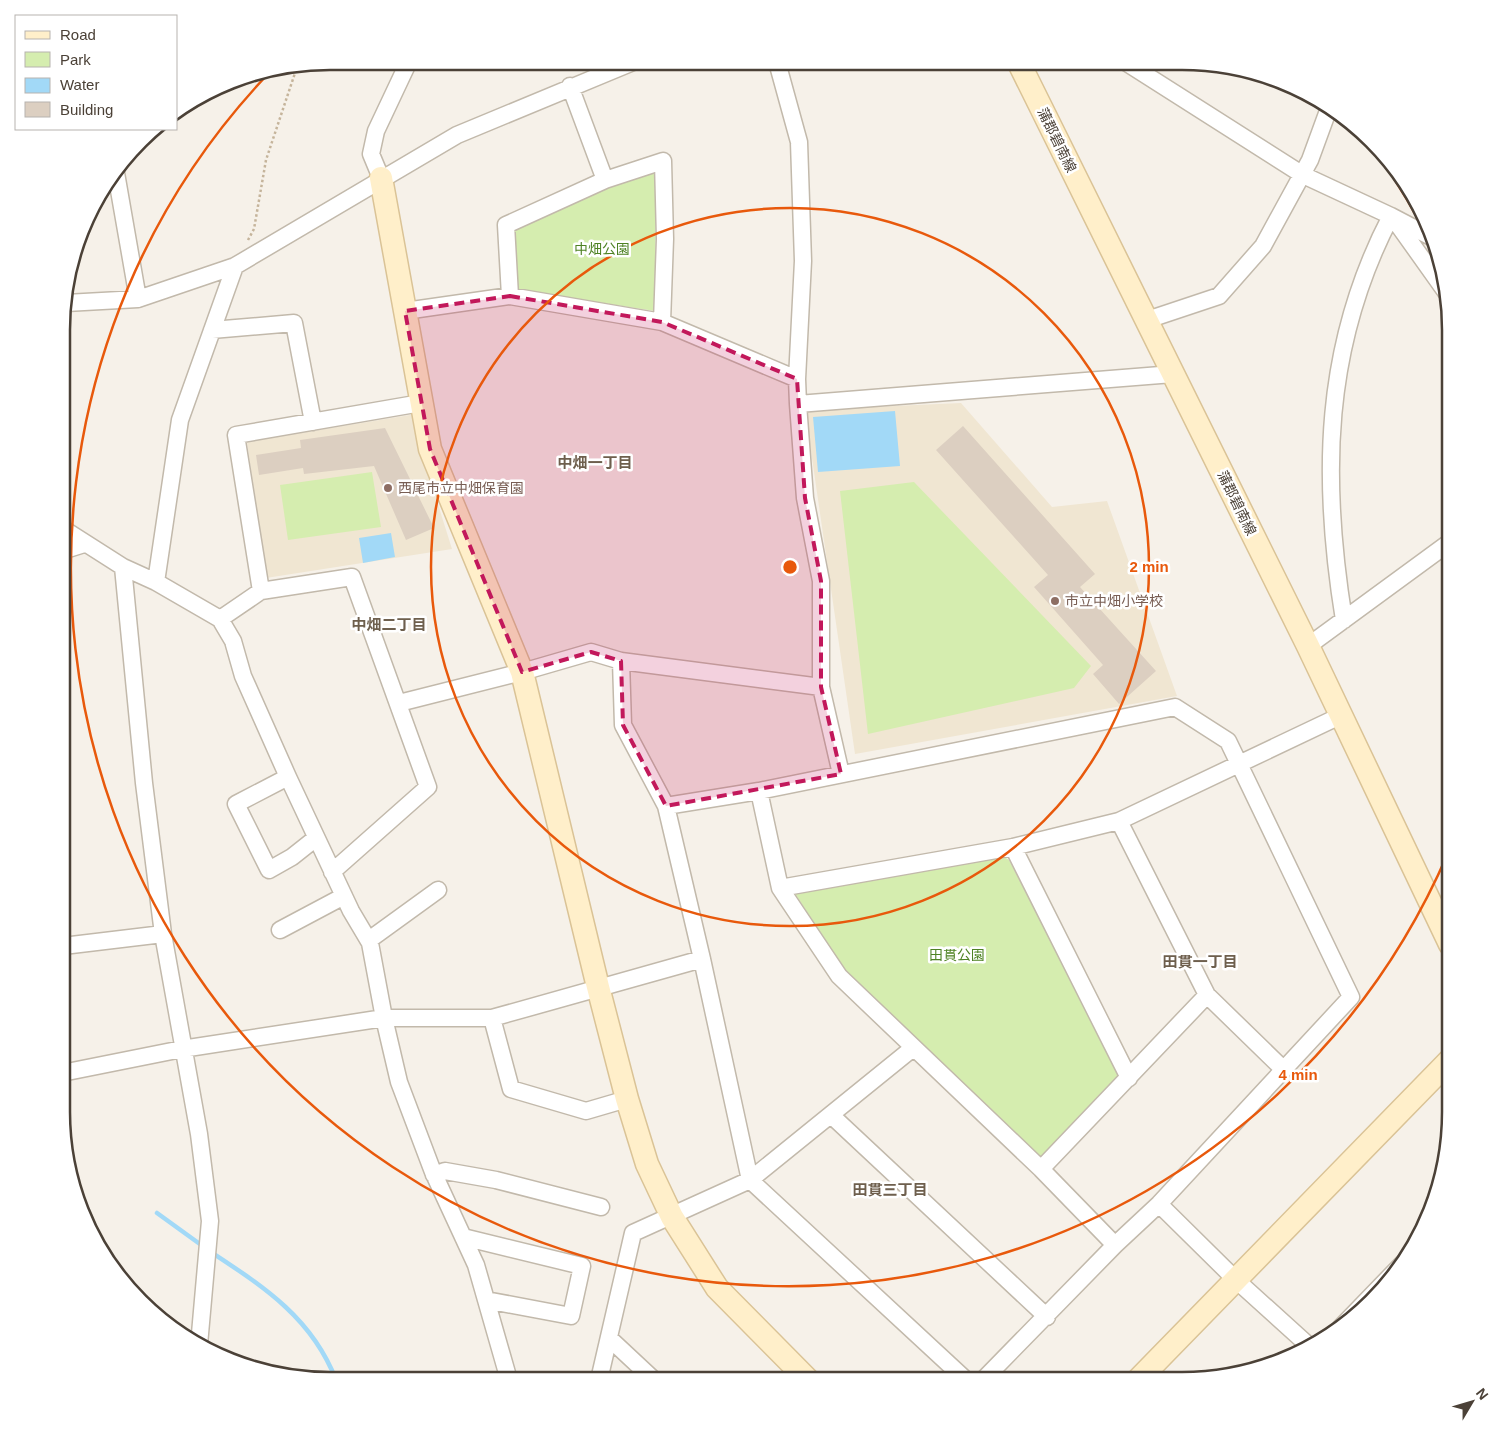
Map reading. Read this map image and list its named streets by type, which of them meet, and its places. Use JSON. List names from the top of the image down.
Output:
{
  "streets": {
    "street": ["蒲郡碧南線"]
  },
  "districts": [
    "中畑一丁目",
    "中畑二丁目",
    "田貫一丁目",
    "田貫三丁目"
  ],
  "parks": ["中畑公園", "田貫公園"],
  "places": ["西尾市立中畑保育園", "市立中畑小学校"],
  "legend": [
    "Road",
    "Park",
    "Water",
    "Building"
  ],
  "north": "top right",
  "rings": ["2 min", "4 min"]
}
